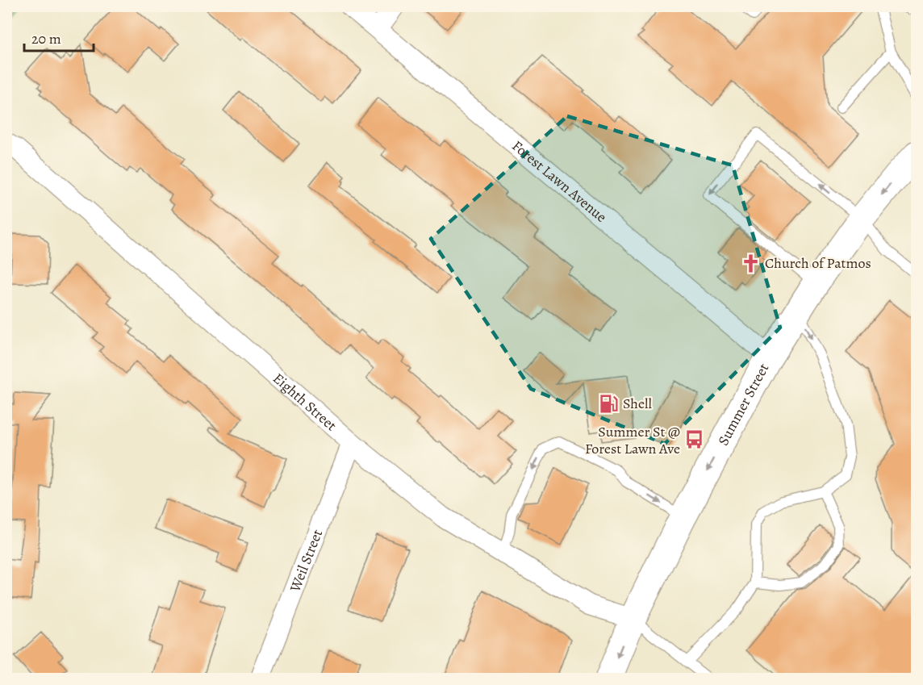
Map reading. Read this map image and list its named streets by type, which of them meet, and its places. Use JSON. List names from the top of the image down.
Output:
{
  "streets": {
    "main road": ["Summer Street"],
    "street": ["Forest Lawn Avenue", "Eighth Street", "Weil Street"]
  },
  "crossings": [
    ["Forest Lawn Avenue", "Summer Street"],
    ["Eighth Street", "Summer Street"],
    ["Eighth Street", "Weil Street"]
  ],
  "one_way": ["Summer Street"],
  "places": {
    "church": ["Church of Patmos"],
    "fuel station": ["Shell"],
    "bus stop": ["Summer St @ Forest Lawn Ave"]
  },
  "scale_bar": "20 m"
}
